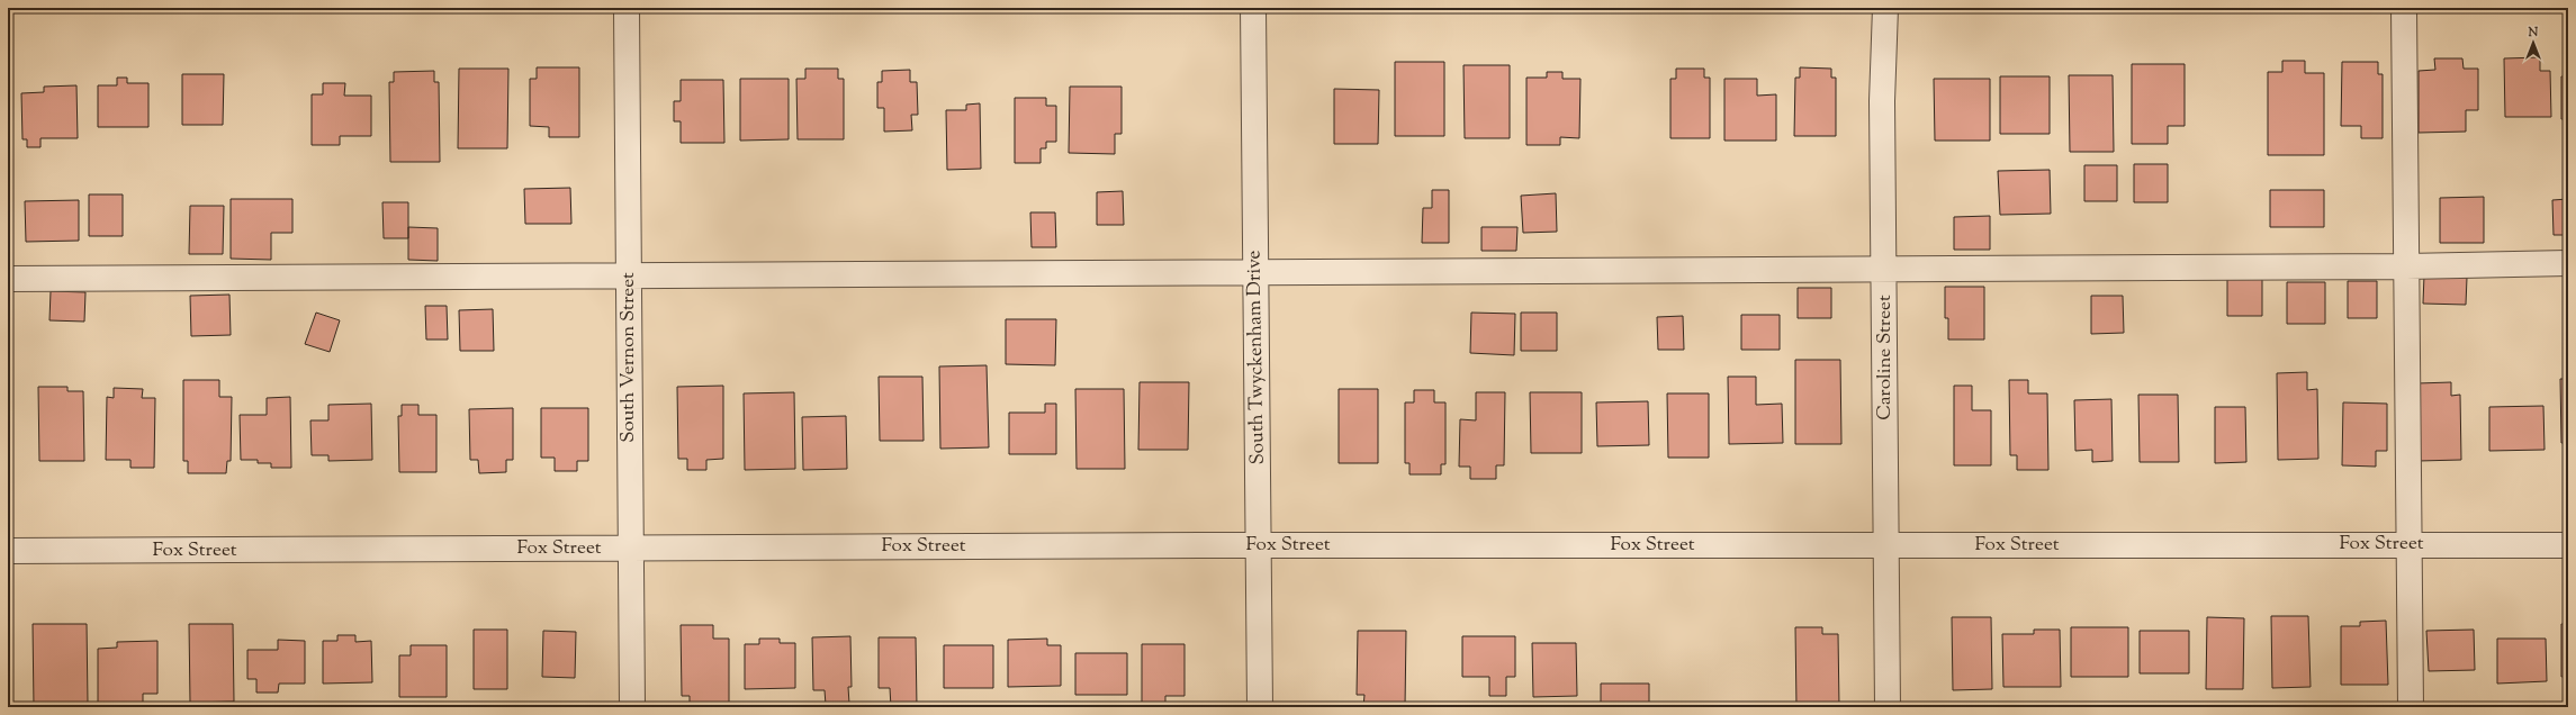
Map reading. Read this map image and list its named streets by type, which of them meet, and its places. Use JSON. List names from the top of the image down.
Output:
{
  "streets": {
    "street": [
      "South Vernon Street",
      "South Twyckenham Drive",
      "Caroline Street",
      "Fox Street"
    ]
  },
  "crossings": [
    ["South Vernon Street", "Fox Street"],
    ["South Twyckenham Drive", "Fox Street"],
    ["Caroline Street", "Fox Street"]
  ],
  "north": "top"
}
